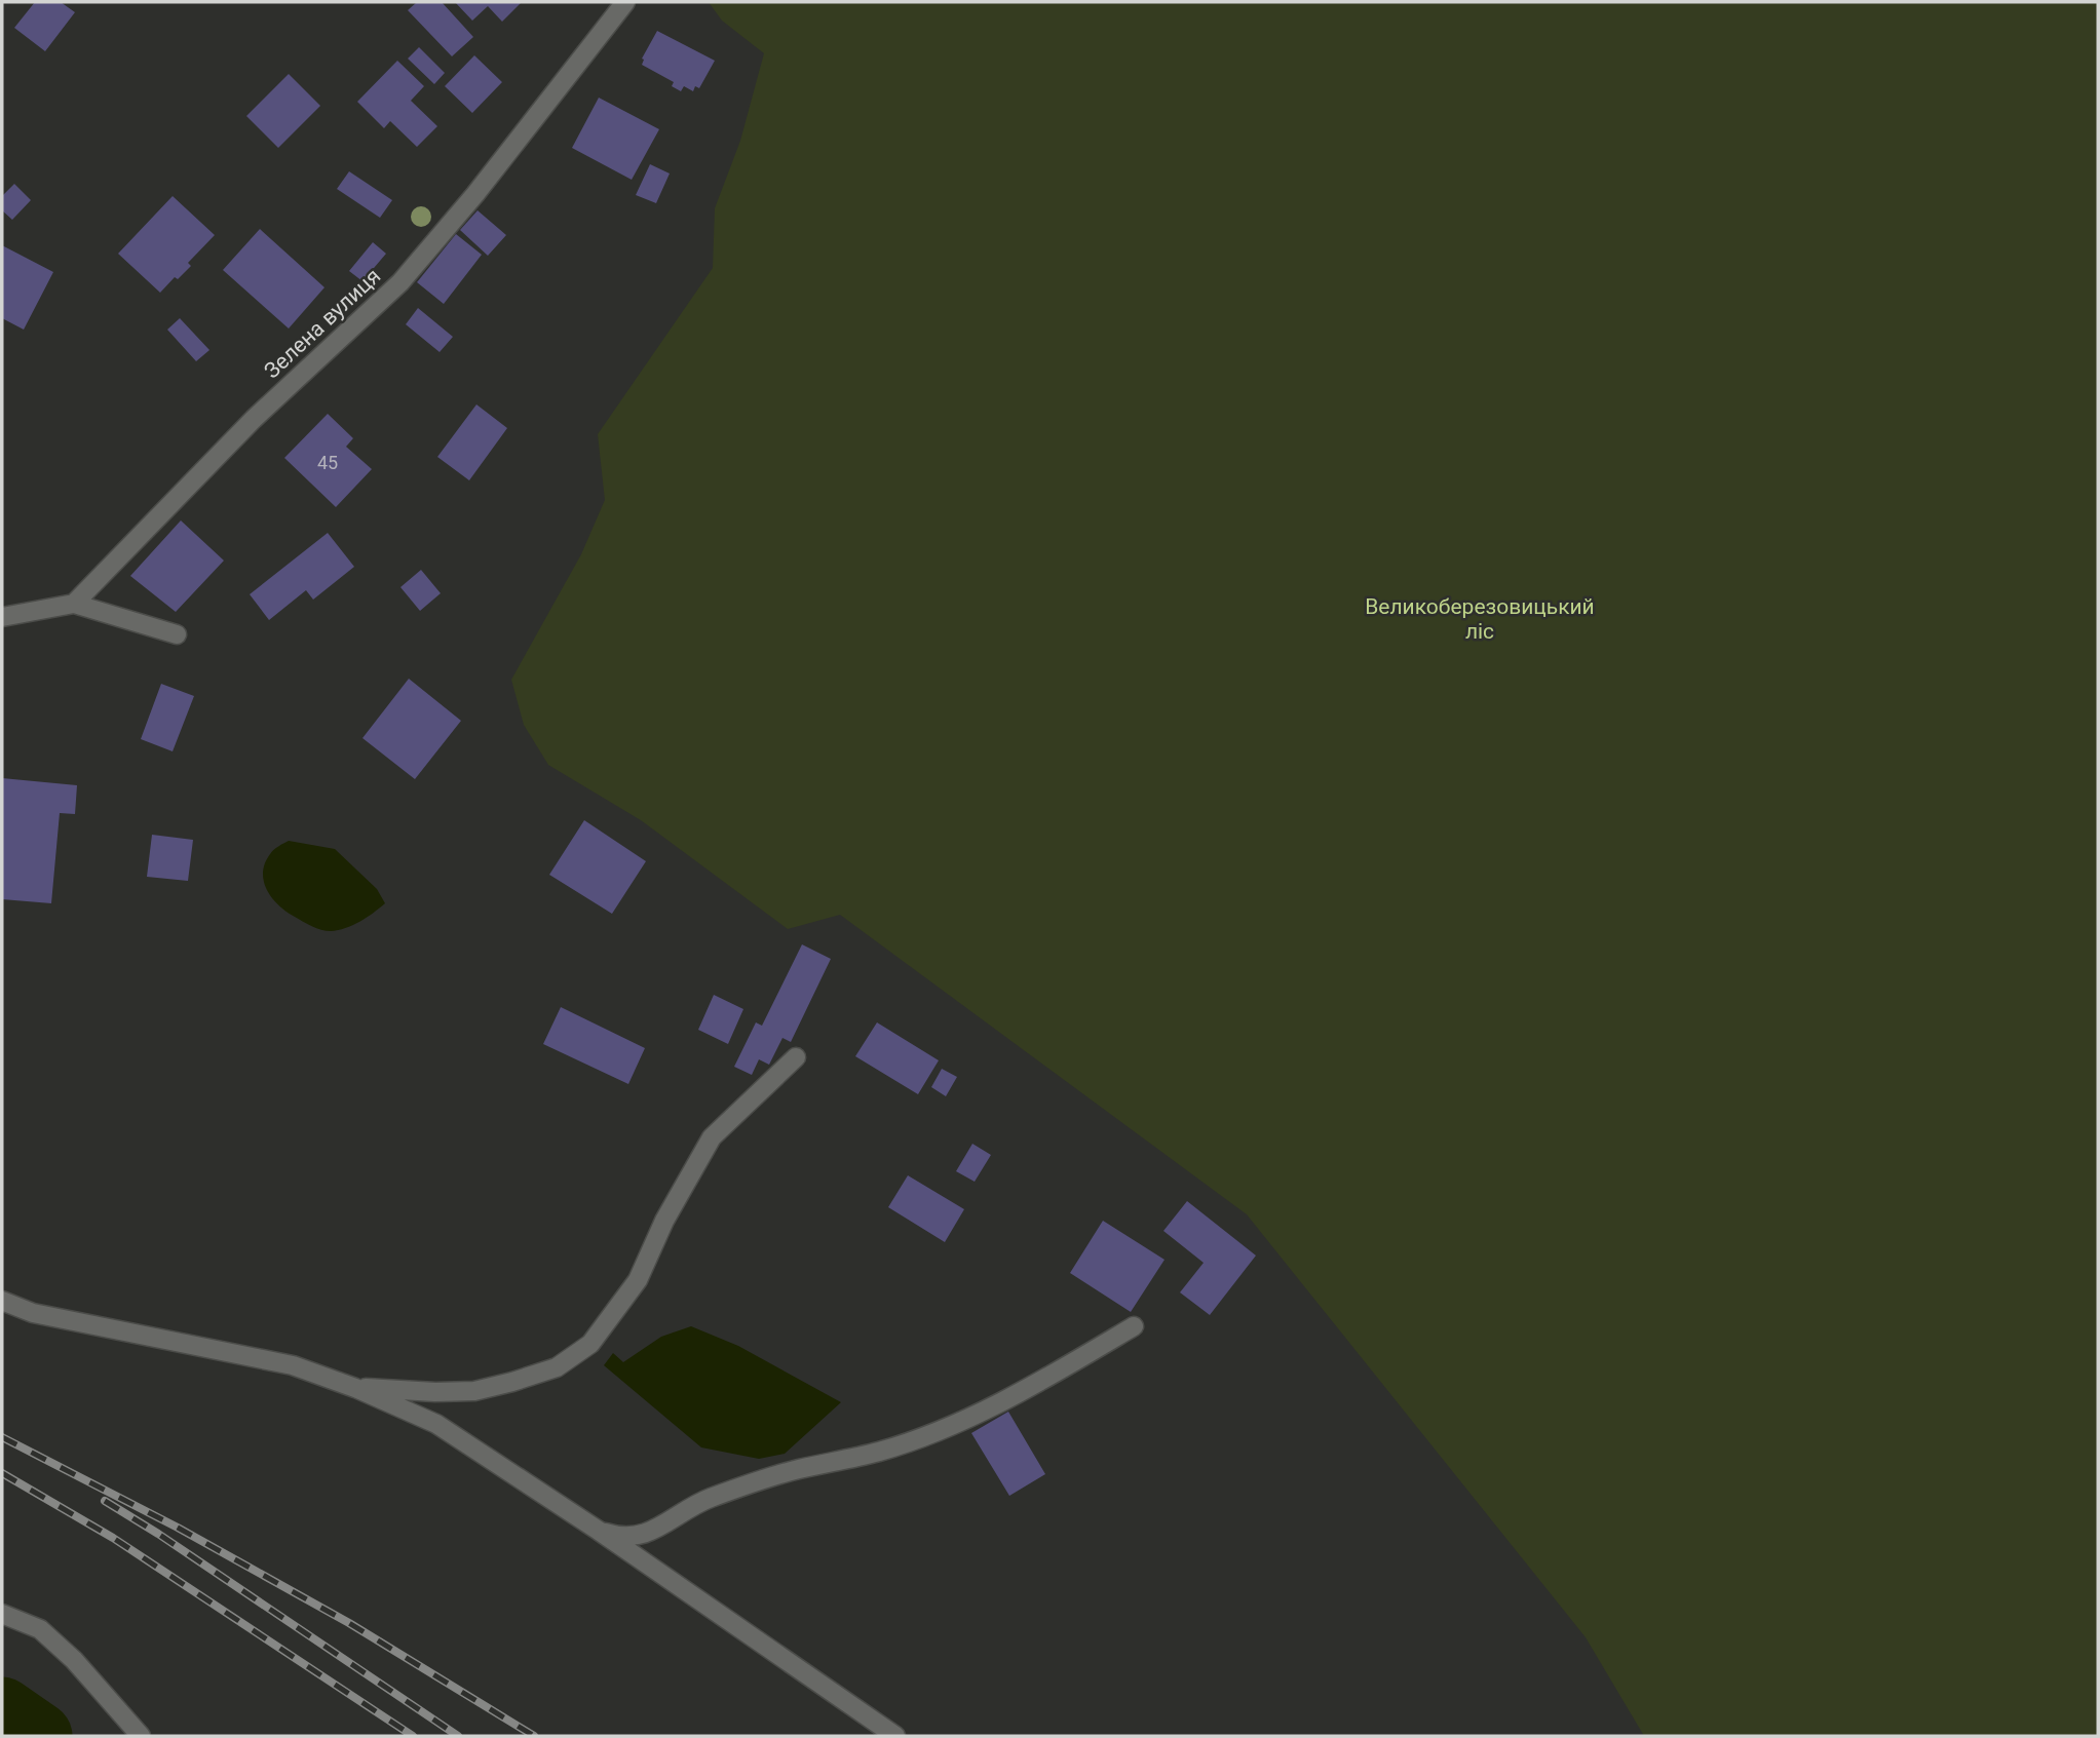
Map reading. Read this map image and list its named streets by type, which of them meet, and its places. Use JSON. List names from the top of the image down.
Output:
{
  "streets": {
    "street": ["Зелена вулиця"]
  },
  "parks": ["Великоберезовицький ліс"],
  "house_numbers": ["45"]
}
